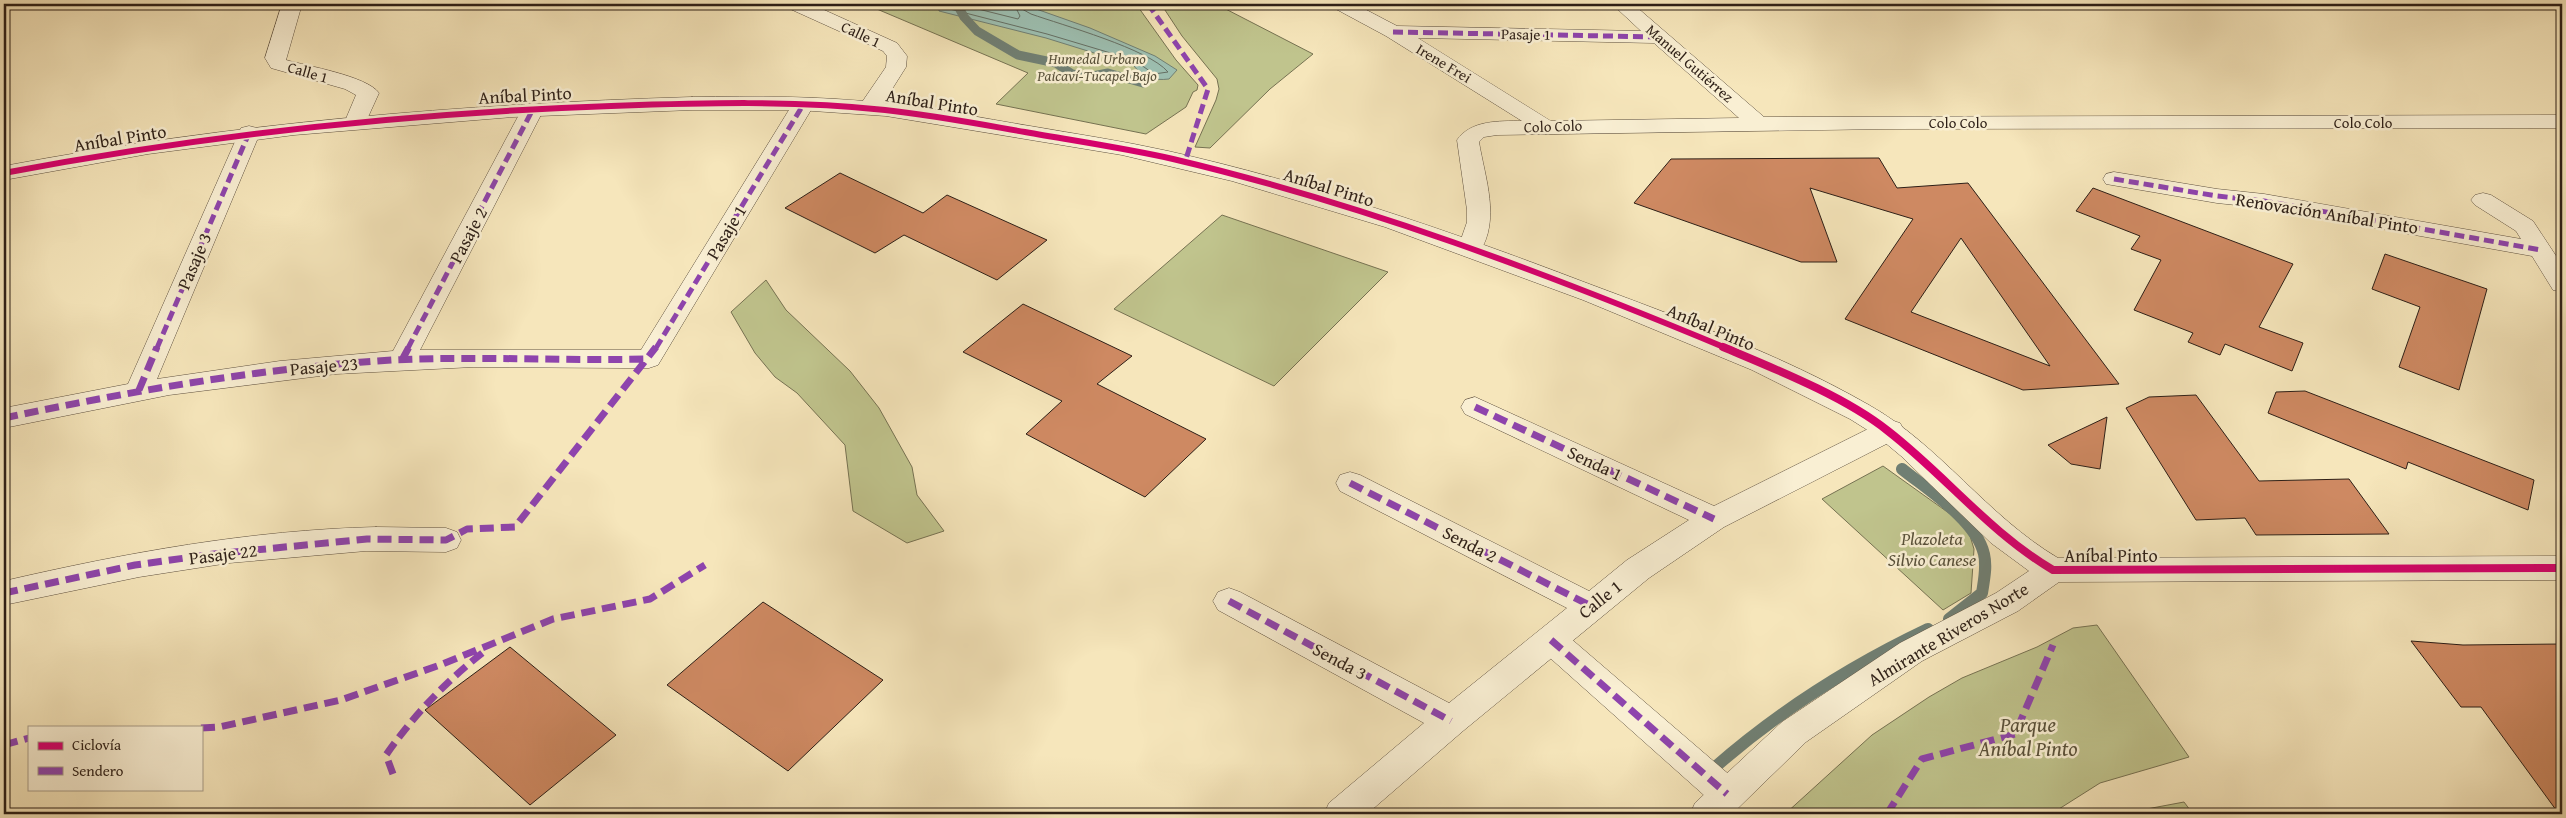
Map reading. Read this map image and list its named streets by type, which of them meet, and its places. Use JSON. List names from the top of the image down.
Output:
{
  "streets": {
    "street": [
      "Calle 1",
      "Pasaje 1",
      "Irene Frei",
      "Manuel Gutiérrez",
      "Aníbal Pinto",
      "Colo Colo",
      "Renovación Aníbal Pinto",
      "Pasaje 2",
      "Pasaje 3",
      "Pasaje 23",
      "Senda 1",
      "Senda 2",
      "Pasaje 22",
      "Almirante Riveros Norte",
      "Senda 3"
    ]
  },
  "crossings": [
    ["Calle 1", "Aníbal Pinto"],
    ["Calle 1", "Senda 1"],
    ["Calle 1", "Senda 2"],
    ["Calle 1", "Senda 3"],
    ["Pasaje 1", "Irene Frei"],
    ["Pasaje 1", "Manuel Gutiérrez"],
    ["Pasaje 1", "Aníbal Pinto"],
    ["Pasaje 1", "Pasaje 23"],
    ["Irene Frei", "Colo Colo"],
    ["Manuel Gutiérrez", "Colo Colo"],
    ["Aníbal Pinto", "Colo Colo"],
    ["Aníbal Pinto", "Pasaje 2"],
    ["Aníbal Pinto", "Pasaje 3"],
    ["Aníbal Pinto", "Almirante Riveros Norte"],
    ["Pasaje 2", "Pasaje 23"],
    ["Pasaje 3", "Pasaje 23"]
  ],
  "parks": ["Humedal Urbano Paicaví-Tucapel Bajo", "Plazoleta Silvio Canese", "Parque Aníbal Pinto"],
  "legend": ["Ciclovía", "Sendero"]
}
